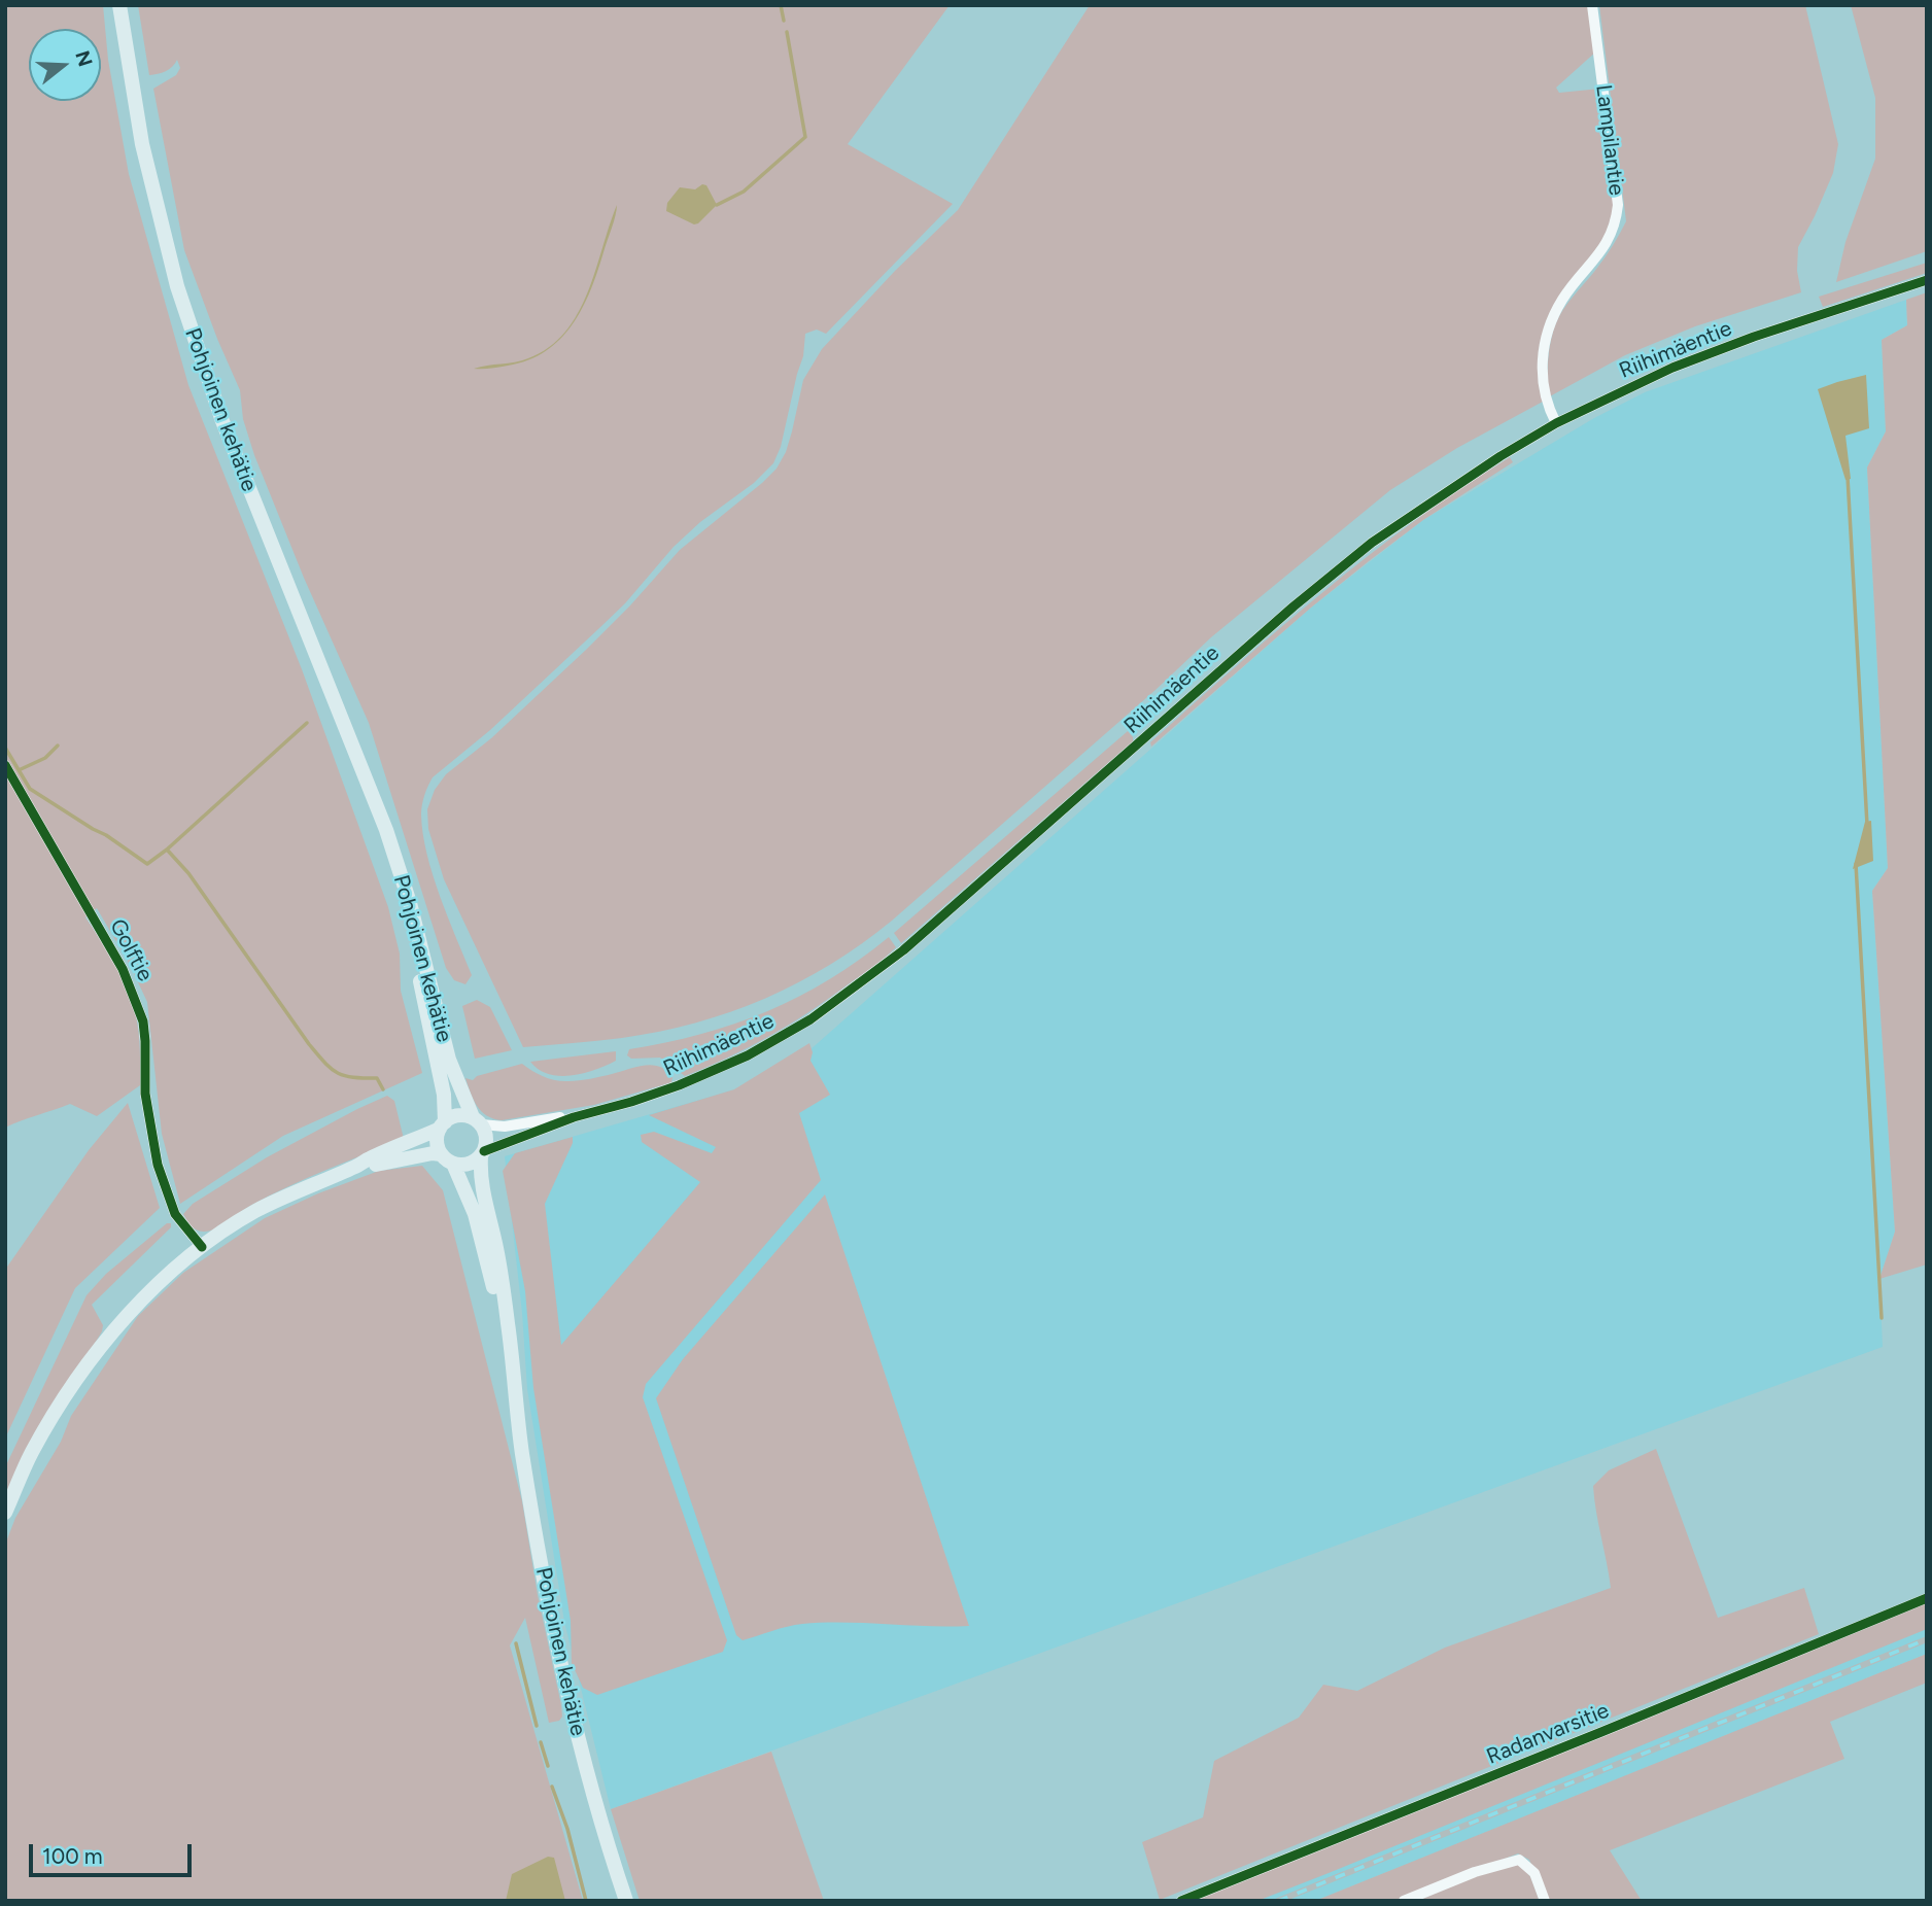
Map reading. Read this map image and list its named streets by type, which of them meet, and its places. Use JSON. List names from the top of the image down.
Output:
{
  "streets": {
    "main road": ["Pohjoinen kehätie"],
    "street": [
      "Lampilantie",
      "Riihimäentie",
      "Golftie",
      "Radanvarsitie"
    ]
  },
  "crossings": [
    ["Lampilantie", "Riihimäentie"],
    ["Riihimäentie", "Pohjoinen kehätie"]
  ],
  "scale_bar": "100 m",
  "north": "right"
}
